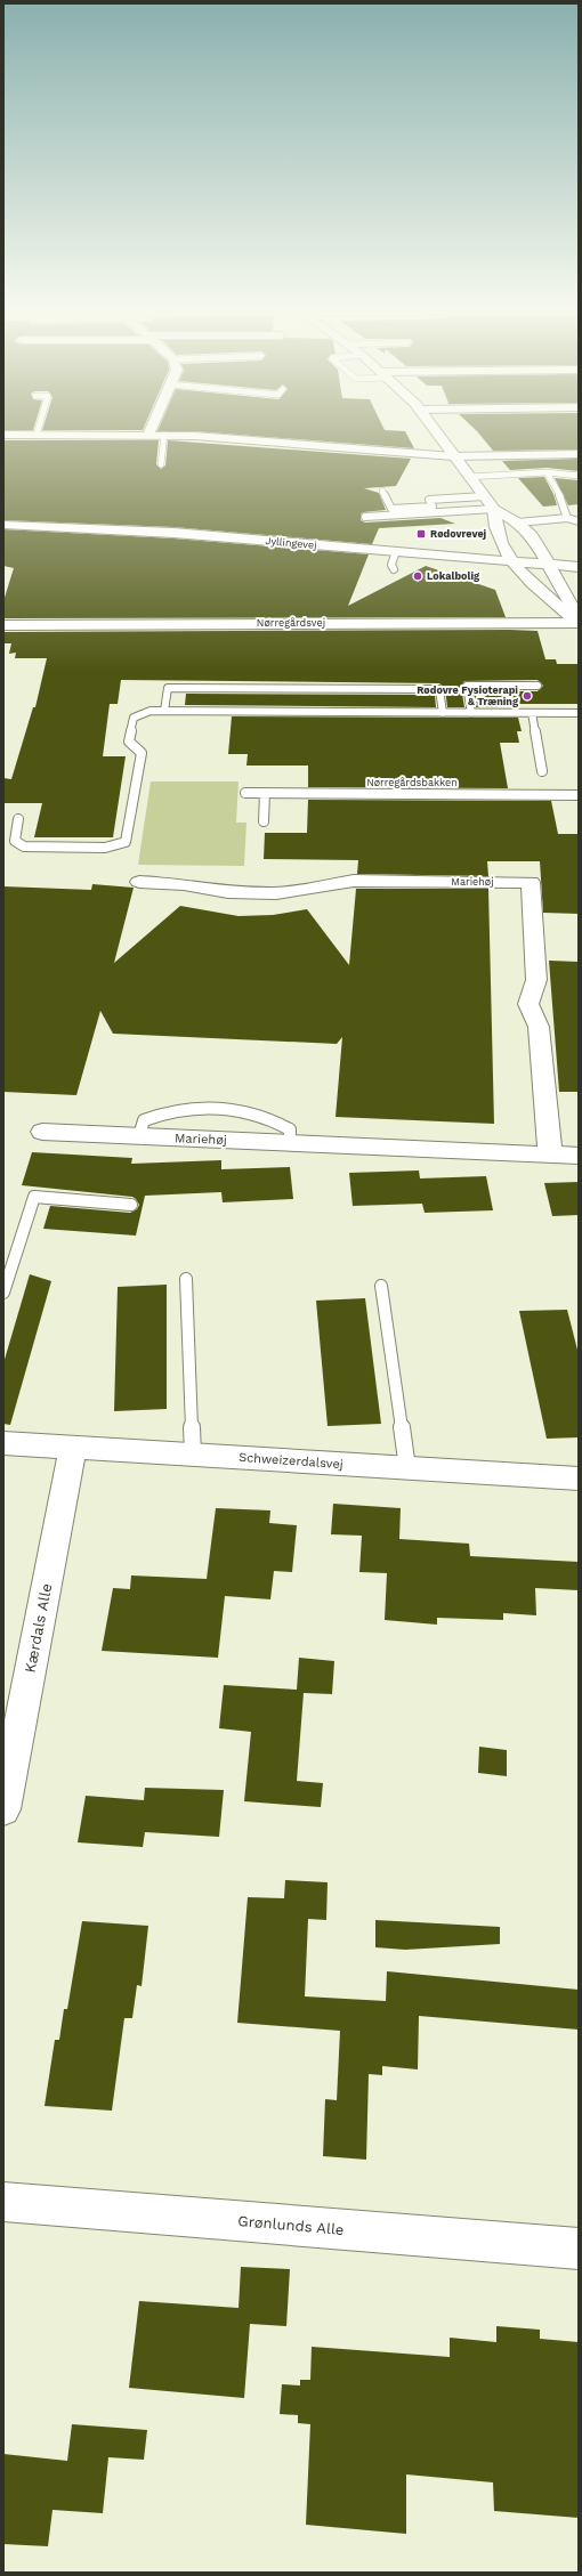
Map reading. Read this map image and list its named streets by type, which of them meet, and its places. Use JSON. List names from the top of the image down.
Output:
{
  "streets": {
    "street": [
      "Jyllingevej",
      "Nørregårdsvej",
      "Mariehøj",
      "Schweizerdalsvej",
      "Kærdals Alle",
      "Grønlunds Alle"
    ],
    "lane": ["Nørregårdsbakken"]
  },
  "crossings": [
    ["Schweizerdalsvej", "Kærdals Alle"]
  ],
  "places": {
    "transit": ["Rødovrevej"],
    "other": ["Lokalbolig", "Rødovre Fysioterapi & Træning"]
  }
}
